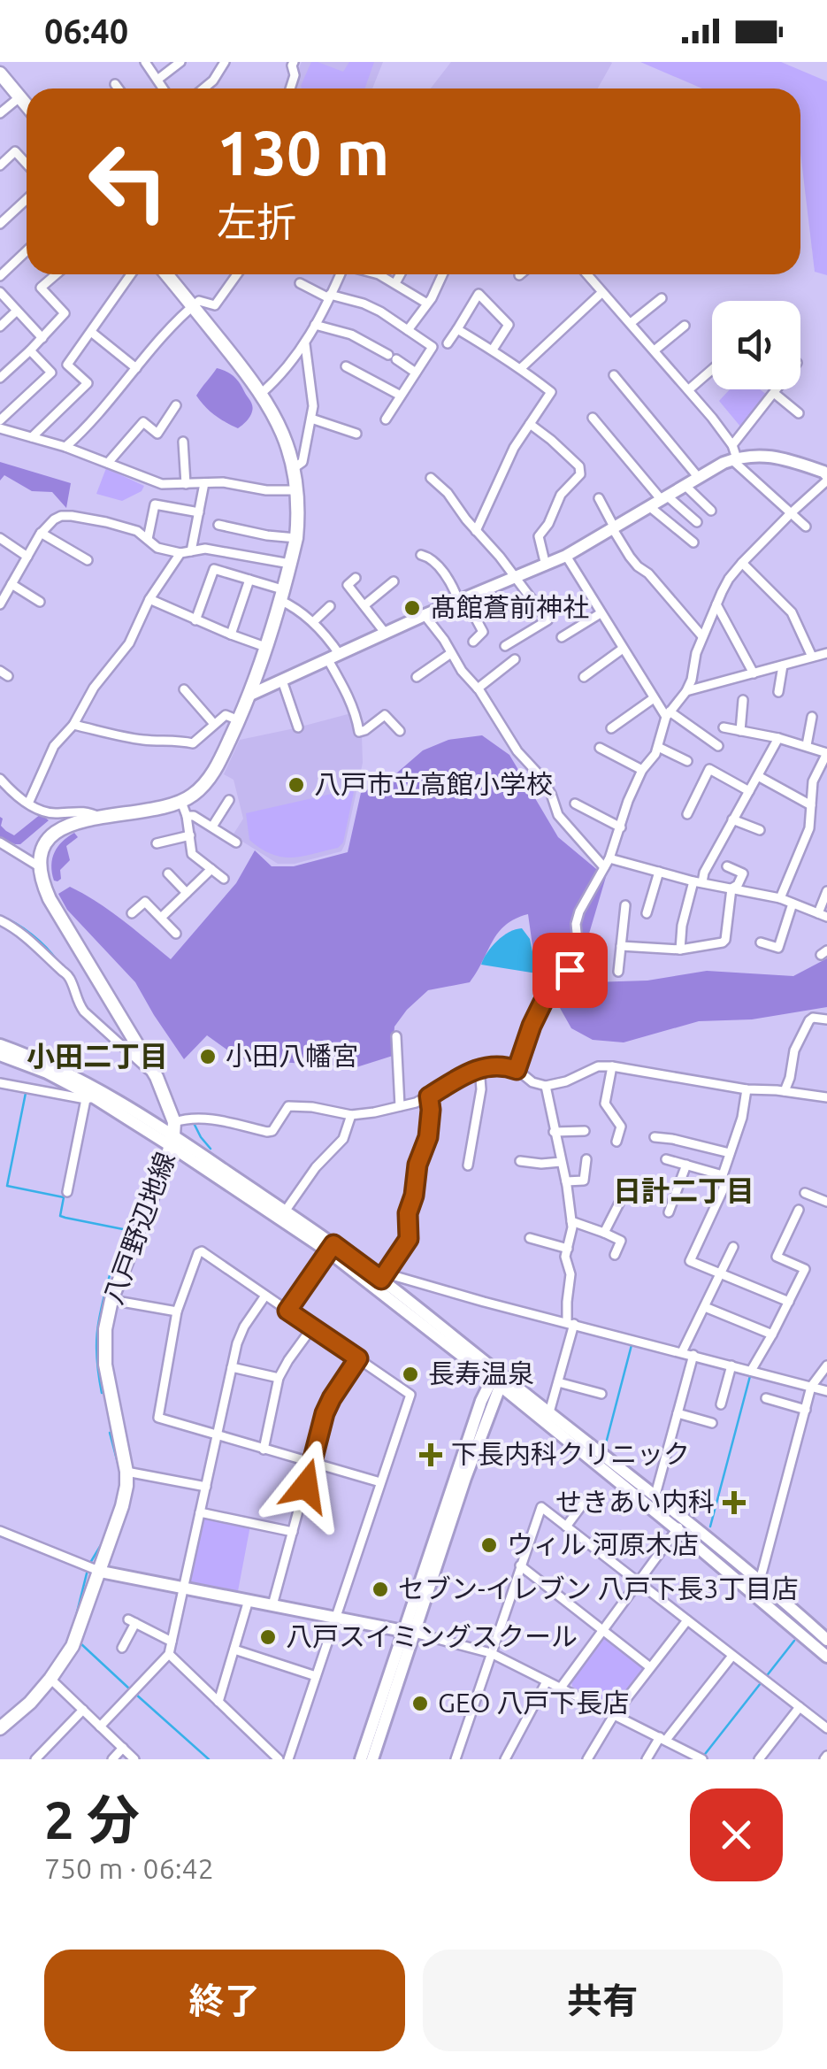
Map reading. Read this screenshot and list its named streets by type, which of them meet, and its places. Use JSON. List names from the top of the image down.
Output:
{
  "streets": {
    "main road": ["八戸野辺地線"]
  },
  "districts": ["小田二丁目", "日計二丁目"],
  "places": {
    "other": [
      "髙館蒼前神社",
      "八戸市立高館小学校",
      "小田八幡宮",
      "長寿温泉",
      "ウィル 河原木店",
      "セブン-イレブン 八戸下長3丁目店",
      "八戸スイミングスクール",
      "GEO 八戸下長店"
    ],
    "health": ["下長内科クリニック", "せきあい内科"]
  },
  "page": {
    "status": "06:40",
    "turn": ["130 m", "左折"],
    "heading": ["2 分", "750 m · 06:42"],
    "buttons": ["終了", "共有"]
  }
}
